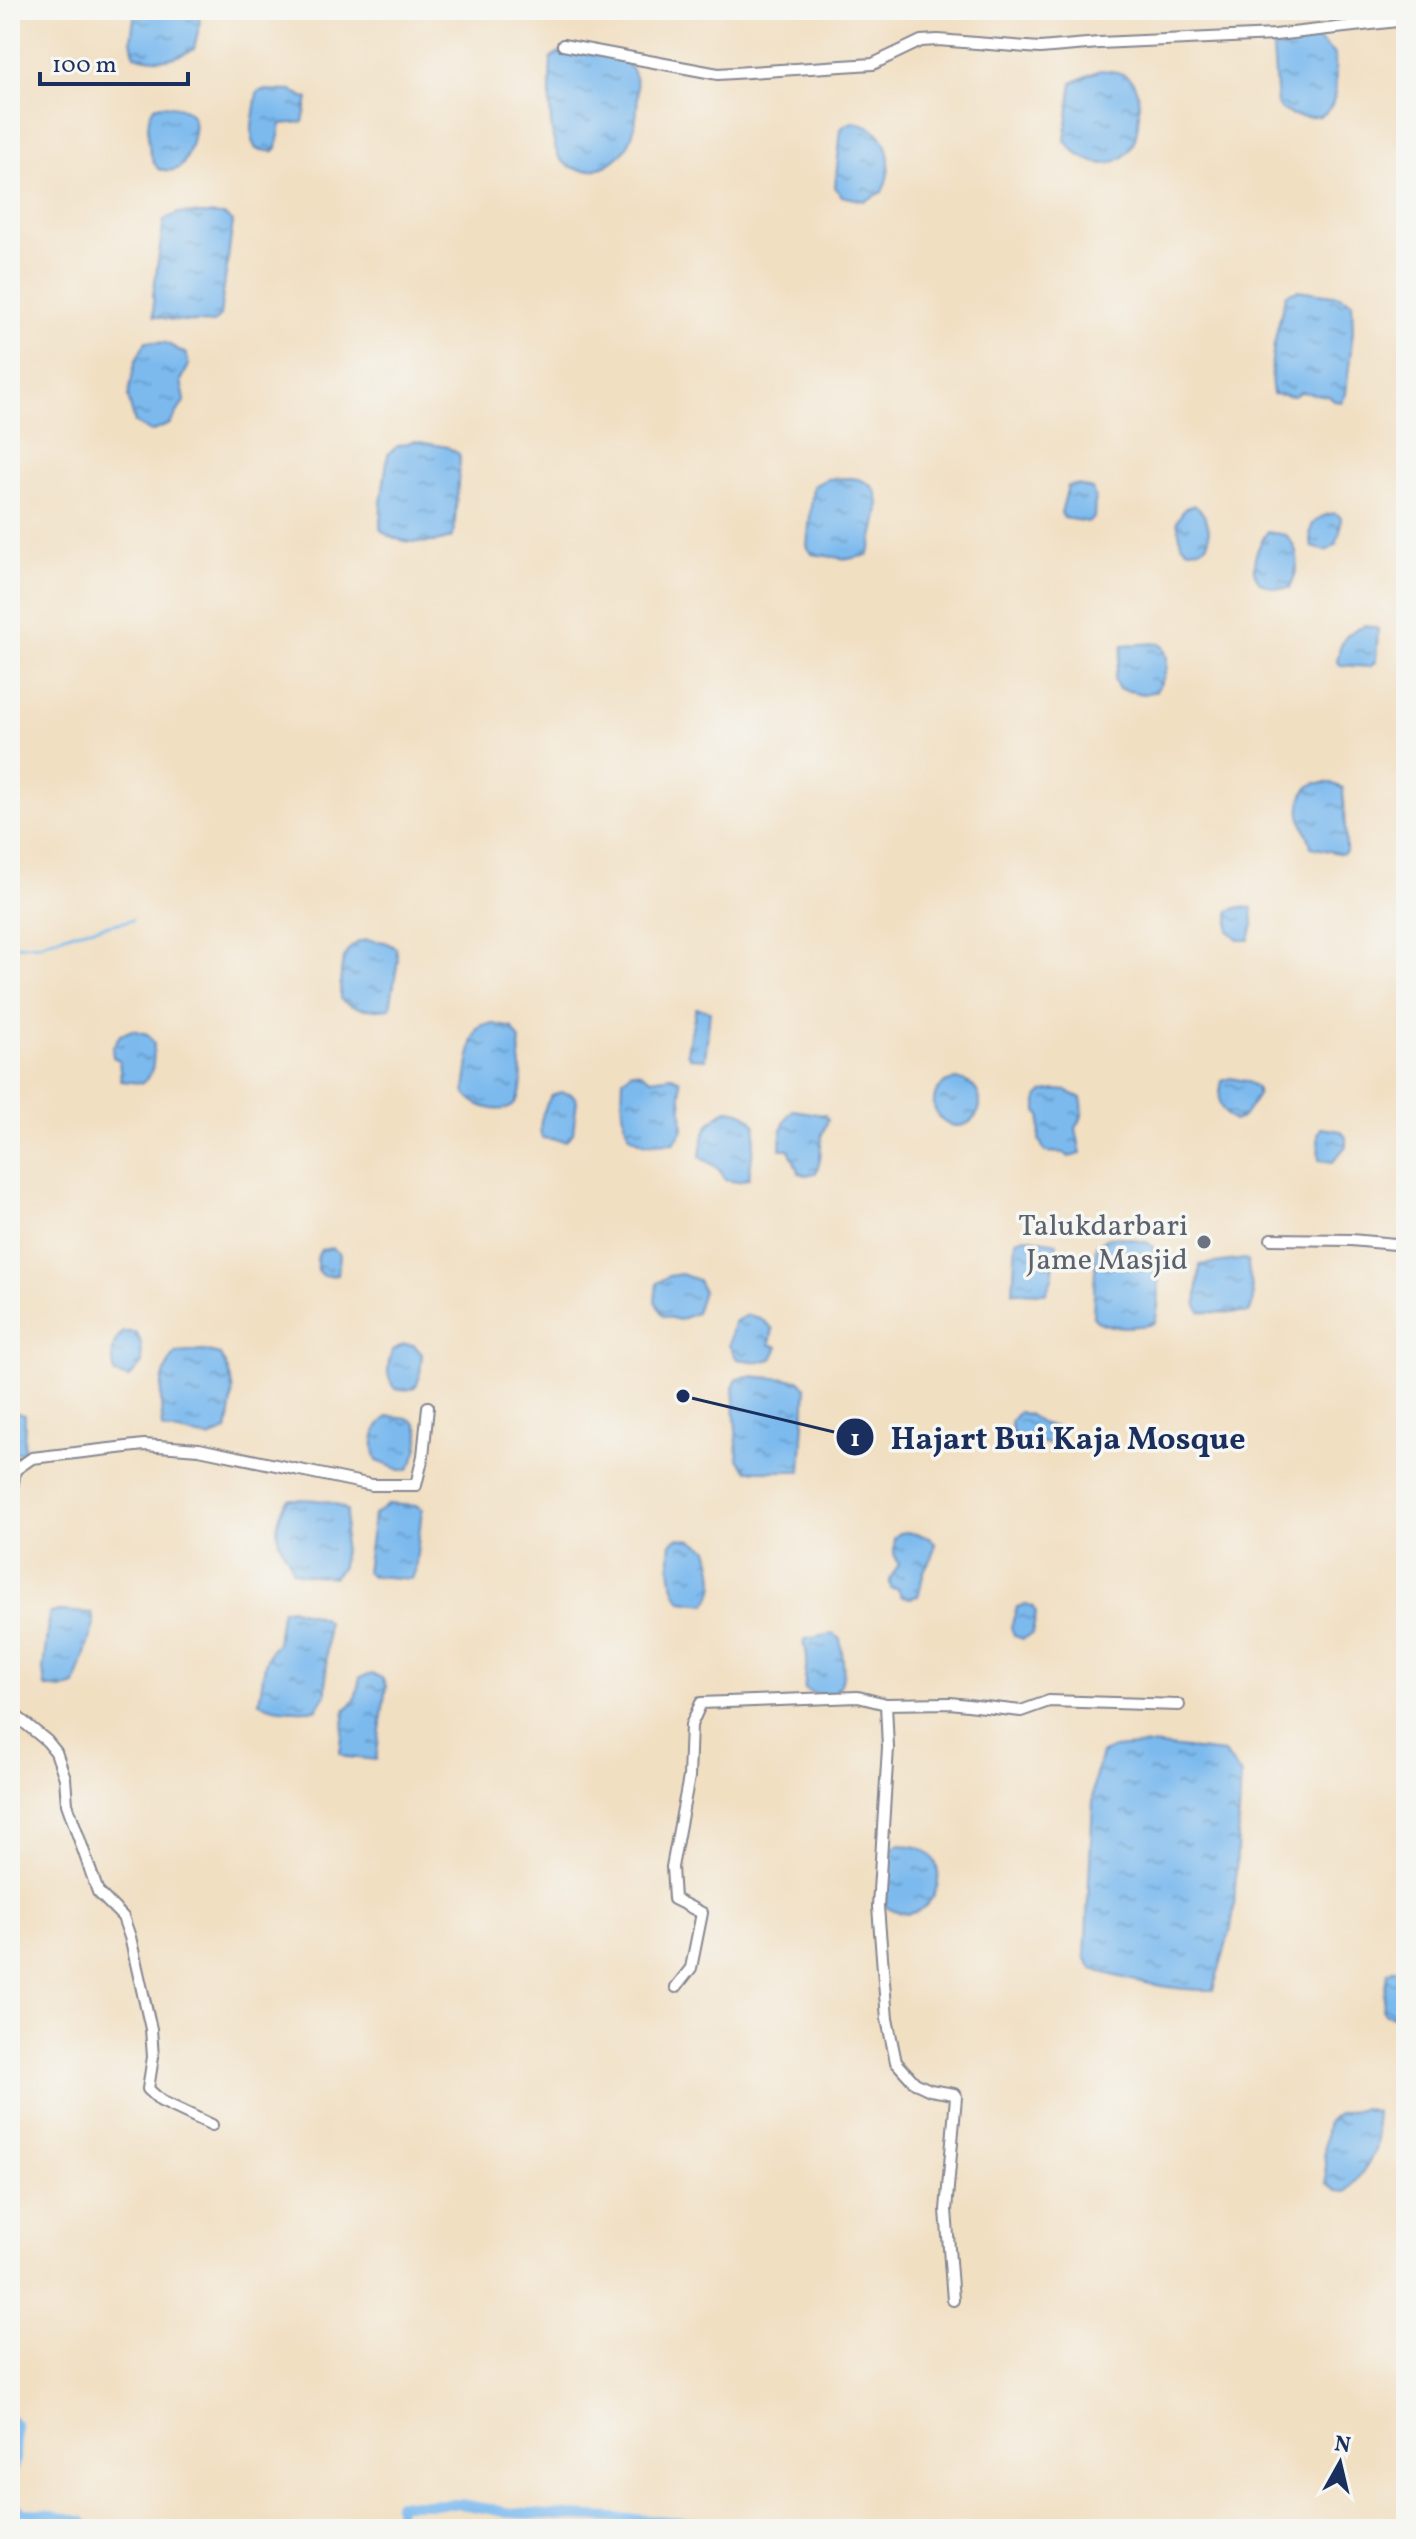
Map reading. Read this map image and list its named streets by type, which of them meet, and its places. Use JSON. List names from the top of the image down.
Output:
{
  "places": ["Talukdarbari Jame Masjid", "Hajart Bui Kaja Mosque"],
  "scale_bar": "100 m",
  "north": "top"
}
